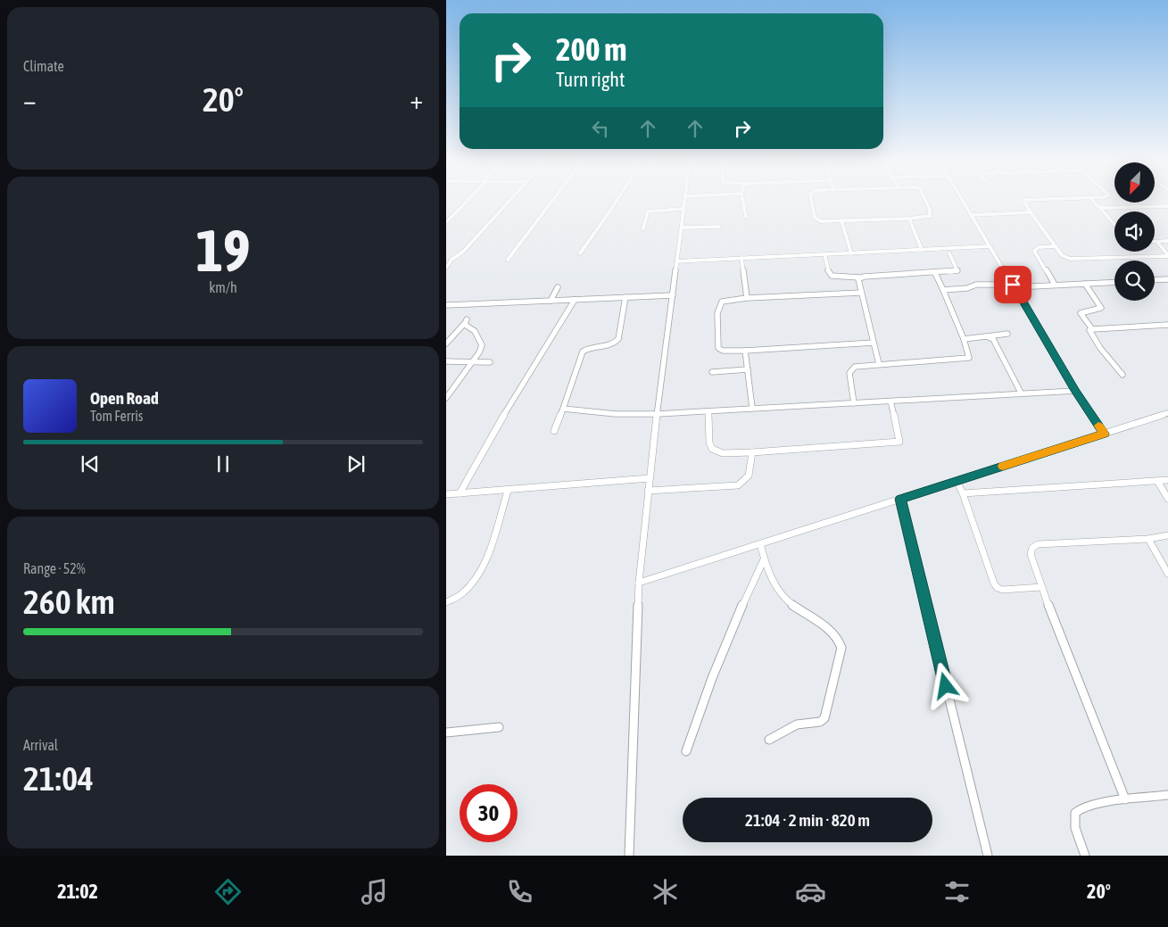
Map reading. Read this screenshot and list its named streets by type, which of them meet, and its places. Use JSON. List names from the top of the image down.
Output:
{
  "north": "bottom left",
  "page": {
    "tile": [
      "Climate",
      ["19", "km/h"],
      ["Range · 52%", "260 km"],
      ["Arrival", "21:04"]
    ],
    "turn": ["200 m", "Turn right"],
    "heat": ["−", "20°", "+"],
    "song": ["Open Road", "Tom Ferris"],
    "limit": "30",
    "trip": "21:04 · 2 min · 820 m",
    "tabs": ["21:02", "20°"]
  }
}
